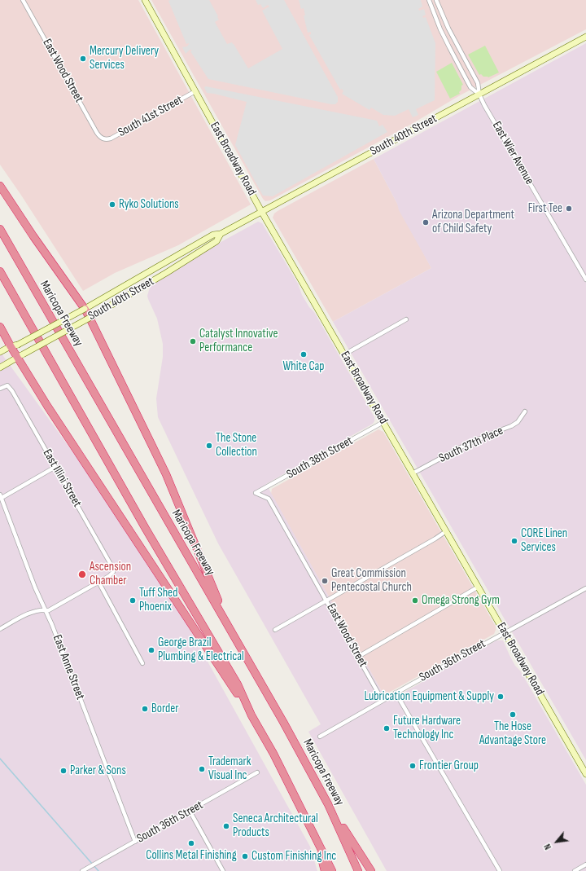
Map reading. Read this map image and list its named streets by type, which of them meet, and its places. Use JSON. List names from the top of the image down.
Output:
{
  "streets": {
    "highway": ["Maricopa Freeway"],
    "main road": ["South 40th Street", "East Broadway Road"],
    "street": [
      "East Wood Street",
      "South 41st Street",
      "East Wier Avenue",
      "South 37th Place",
      "South 38th Street",
      "East Illini Street",
      "South 36th Street",
      "East Anne Street"
    ]
  },
  "crossings": [
    ["East Wood Street", "South 41st Street"],
    ["East Wood Street", "South 38th Street"],
    ["East Wood Street", "South 36th Street"],
    ["South 41st Street", "East Broadway Road"],
    ["South 40th Street", "East Wier Avenue"],
    ["South 40th Street", "East Broadway Road"],
    ["East Broadway Road", "South 37th Place"],
    ["East Broadway Road", "South 38th Street"],
    ["East Broadway Road", "South 36th Street"],
    ["South 36th Street", "East Anne Street"]
  ],
  "places": [
    "Mercury Delivery Services",
    "Ryko Solutions",
    "First Tee",
    "Arizona Department of Child Safety",
    "Catalyst Innovative Performance",
    "White Cap",
    "The Stone Collection",
    "CORE Linen Services",
    "Ascension Chamber",
    "Great Commission Pentecostal Church",
    "Tuff Shed Phoenix",
    "Omega Strong Gym",
    "George Brazil Plumbing & Electrical",
    "Lubrication Equipment & Supply",
    "Border",
    "The Hose Advantage Store",
    "Future Hardware Technology Inc",
    "Frontier Group",
    "Trademark Visual Inc",
    "Parker & Sons",
    "Seneca Architectural Products",
    "Collins Metal Finishing",
    "Custom Finishing Inc"
  ],
  "north": "bottom left"
}
